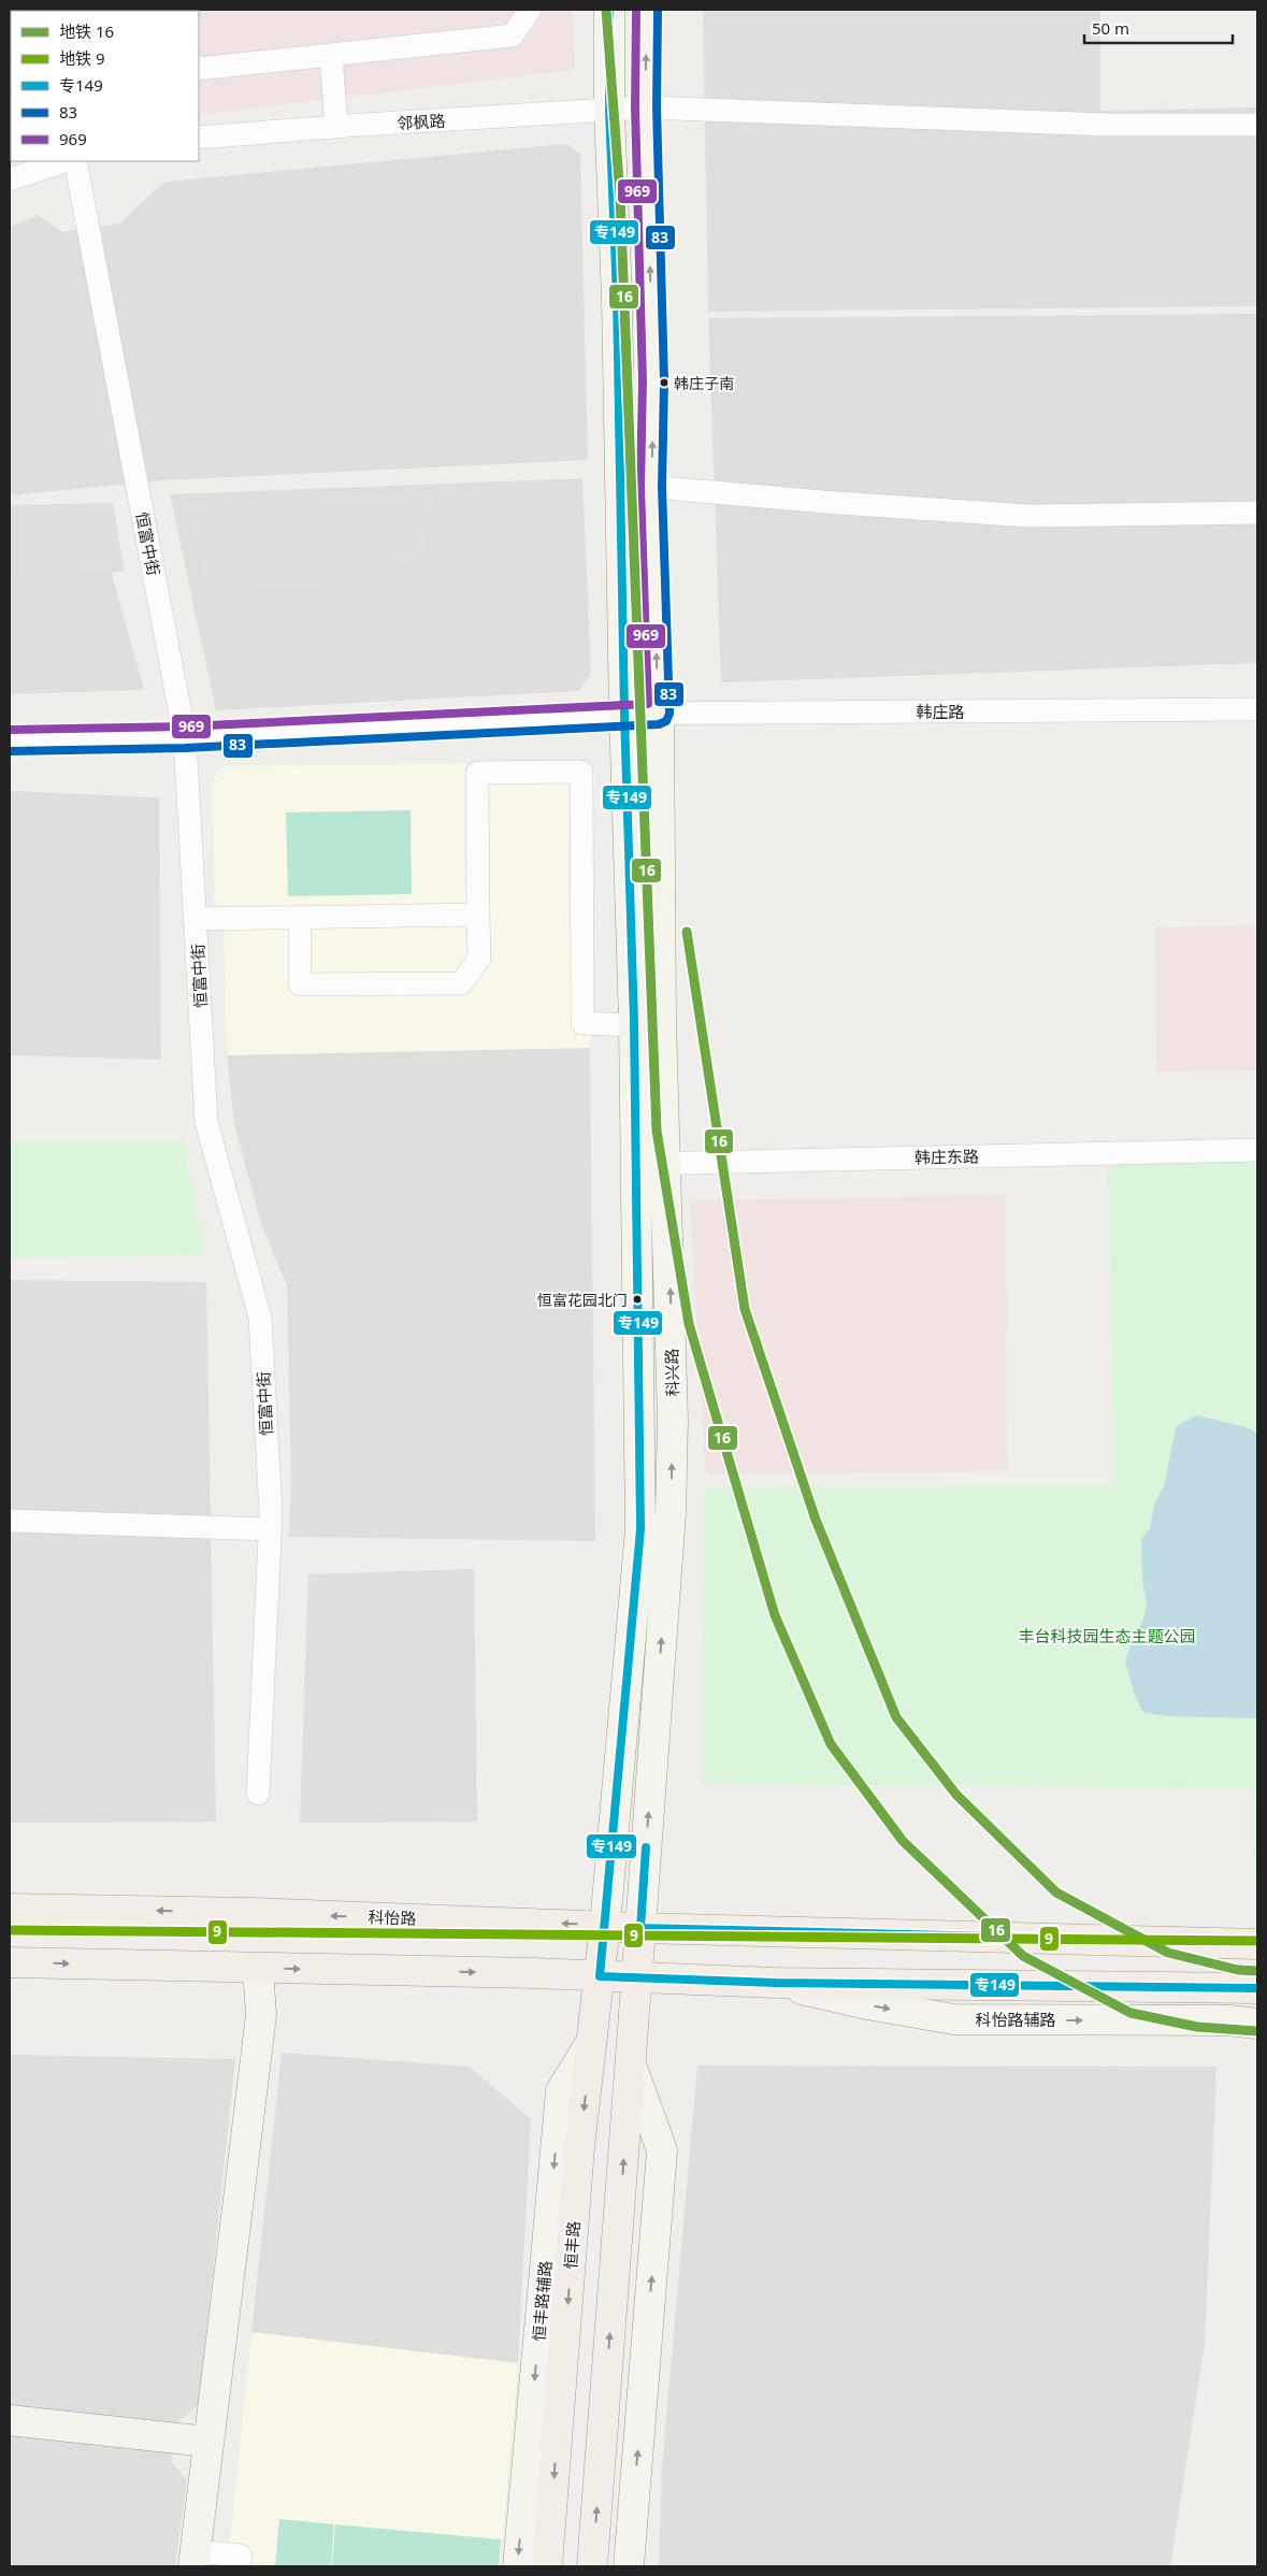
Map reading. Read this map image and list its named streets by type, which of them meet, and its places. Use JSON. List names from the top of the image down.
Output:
{
  "streets": {
    "main road": [
      "科兴路",
      "科怡路",
      "科怡路辅路",
      "恒丰路",
      "恒丰路辅路"
    ],
    "street": [
      "邻枫路",
      "恒富中街",
      "韩庄路",
      "韩庄东路"
    ]
  },
  "crossings": [
    ["邻枫路", "科兴路"],
    ["恒富中街", "韩庄路"],
    ["韩庄路", "科兴路"],
    ["韩庄东路", "科兴路"],
    ["科兴路", "科怡路"],
    ["科兴路", "恒丰路"],
    ["科怡路", "恒丰路"],
    ["恒丰路", "恒丰路辅路"]
  ],
  "parks": ["丰台科技园生态主题公园"],
  "places": ["韩庄子南", "恒富花园北门"],
  "lines": [
    "metro line 16",
    "transit line 专149",
    "transit line 83",
    "transit line 969",
    "metro line 9"
  ],
  "legend": [
    "地铁 16",
    "地铁 9",
    "专149",
    "83",
    "969"
  ],
  "scale_bar": "50 m"
}
